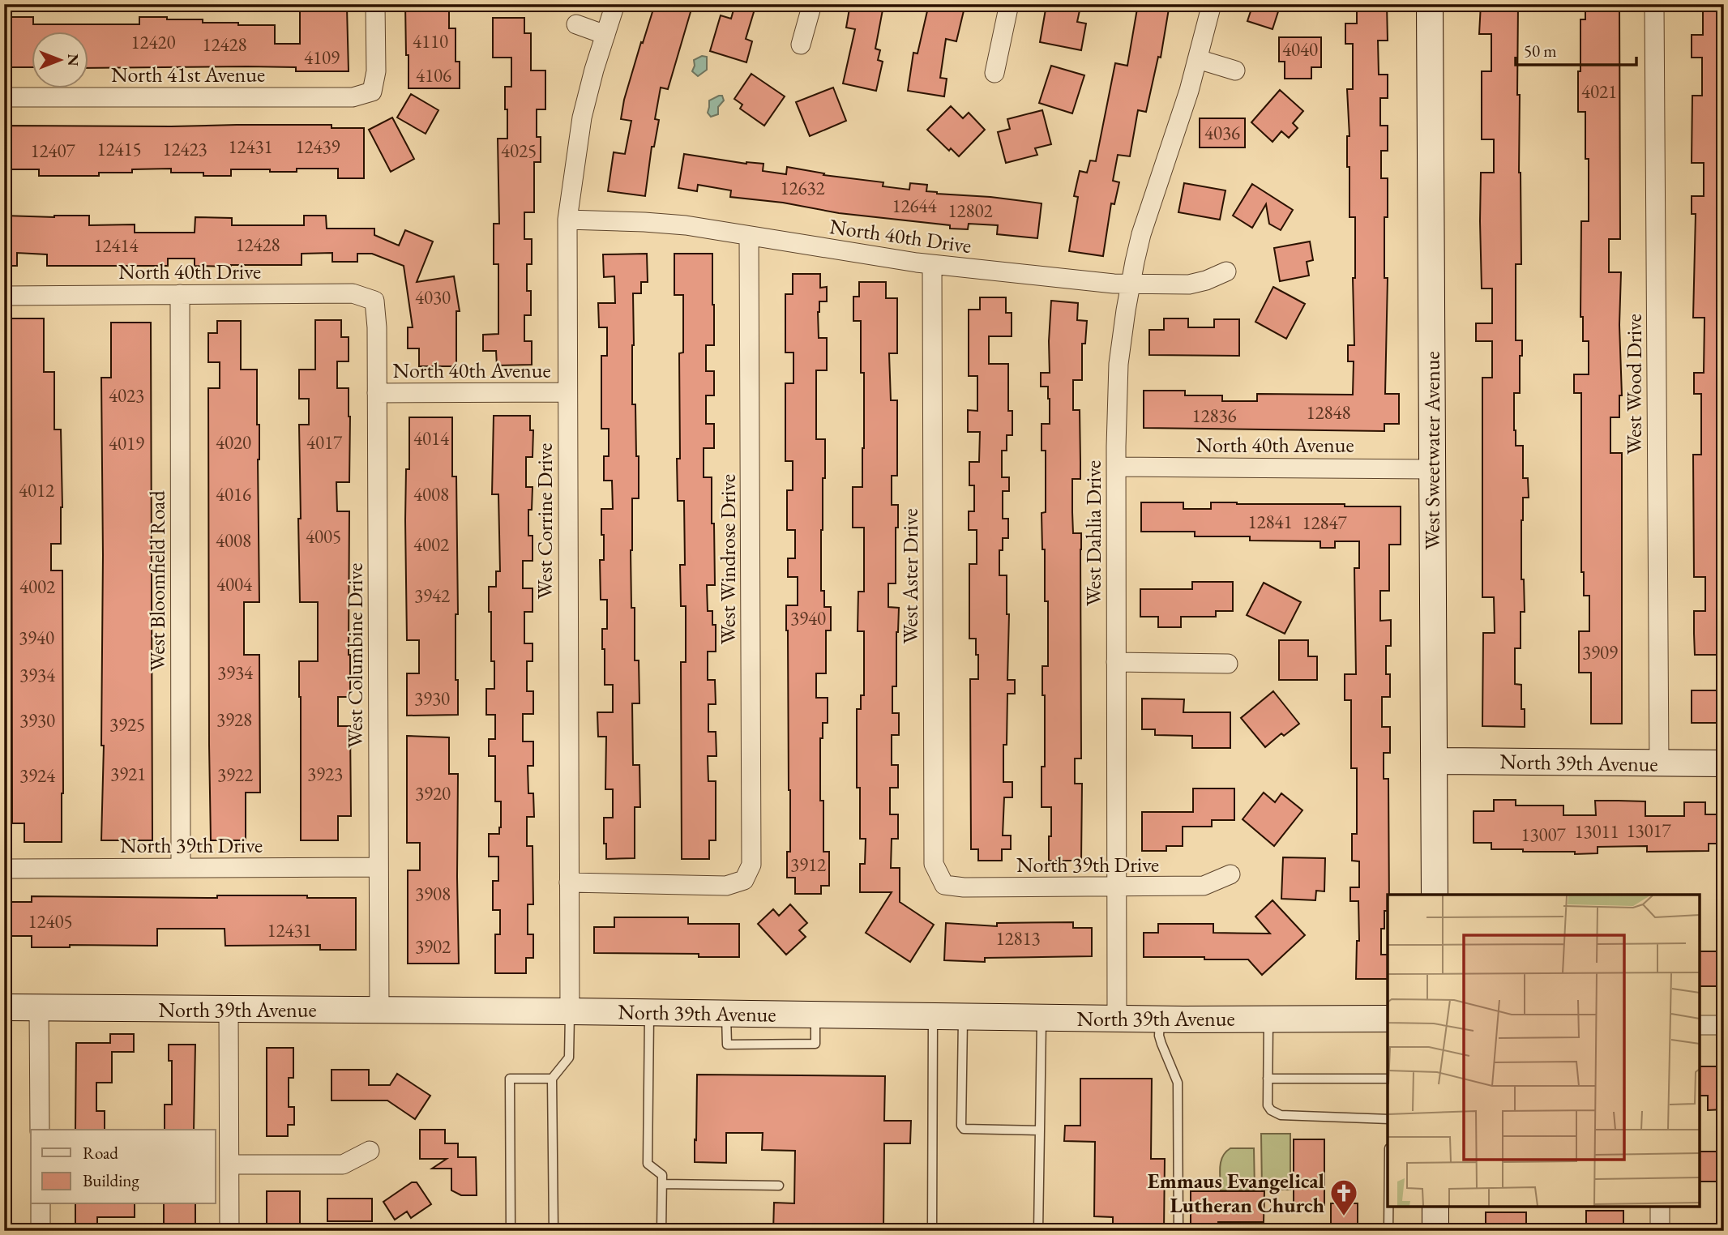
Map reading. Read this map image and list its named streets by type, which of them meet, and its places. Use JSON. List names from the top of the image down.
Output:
{
  "streets": {
    "street": [
      "North 41st Avenue",
      "North 40th Drive",
      "North 40th Avenue",
      "West Wood Drive",
      "West Sweetwater Avenue",
      "West Corrine Drive",
      "West Dahlia Drive",
      "West Windrose Drive",
      "West Aster Drive",
      "West Bloomfield Road",
      "West Columbine Drive",
      "North 39th Avenue",
      "North 39th Drive"
    ]
  },
  "crossings": [
    ["North 40th Drive", "West Corrine Drive"],
    ["North 40th Drive", "West Dahlia Drive"],
    ["North 40th Drive", "West Windrose Drive"],
    ["North 40th Drive", "West Aster Drive"],
    ["North 40th Drive", "West Bloomfield Road"],
    ["North 40th Drive", "West Columbine Drive"],
    ["North 40th Avenue", "West Sweetwater Avenue"],
    ["North 40th Avenue", "West Corrine Drive"],
    ["North 40th Avenue", "West Dahlia Drive"],
    ["North 40th Avenue", "West Columbine Drive"],
    ["West Wood Drive", "North 39th Avenue"],
    ["West Sweetwater Avenue", "North 39th Avenue"],
    ["West Corrine Drive", "West Windrose Drive"],
    ["West Corrine Drive", "North 39th Avenue"],
    ["West Dahlia Drive", "North 39th Avenue"],
    ["West Dahlia Drive", "North 39th Drive"],
    ["West Aster Drive", "North 39th Drive"],
    ["West Bloomfield Road", "North 39th Drive"],
    ["West Columbine Drive", "North 39th Avenue"],
    ["West Columbine Drive", "North 39th Drive"]
  ],
  "places": {
    "church": ["Emmaus Evangelical Lutheran Church"]
  },
  "house_numbers": [
    "4110",
    "12420",
    "12428",
    "4040",
    "4109",
    "4106",
    "4021",
    "4036",
    "12431",
    "12439",
    "12415",
    "12423",
    "12407",
    "4025",
    "12632",
    "12644",
    "12802",
    "12428",
    "12414",
    "4030",
    "4023",
    "12848",
    "12836",
    "4014",
    "4020",
    "4017",
    "4019",
    "4012",
    "4016",
    "4008",
    "12841",
    "12847",
    "4005",
    "4008",
    "4002",
    "4004",
    "4002",
    "3942",
    "3940",
    "3940",
    "3909",
    "3934",
    "3934",
    "3930",
    "3928",
    "3930",
    "3925",
    "3921",
    "3923",
    "3922",
    "3924",
    "3920",
    "13017",
    "13011",
    "13007",
    "3912",
    "3908",
    "12405",
    "12431",
    "12813",
    "3902"
  ],
  "legend": ["Road", "Building"],
  "scale_bar": "50 m",
  "north": "right"
}
